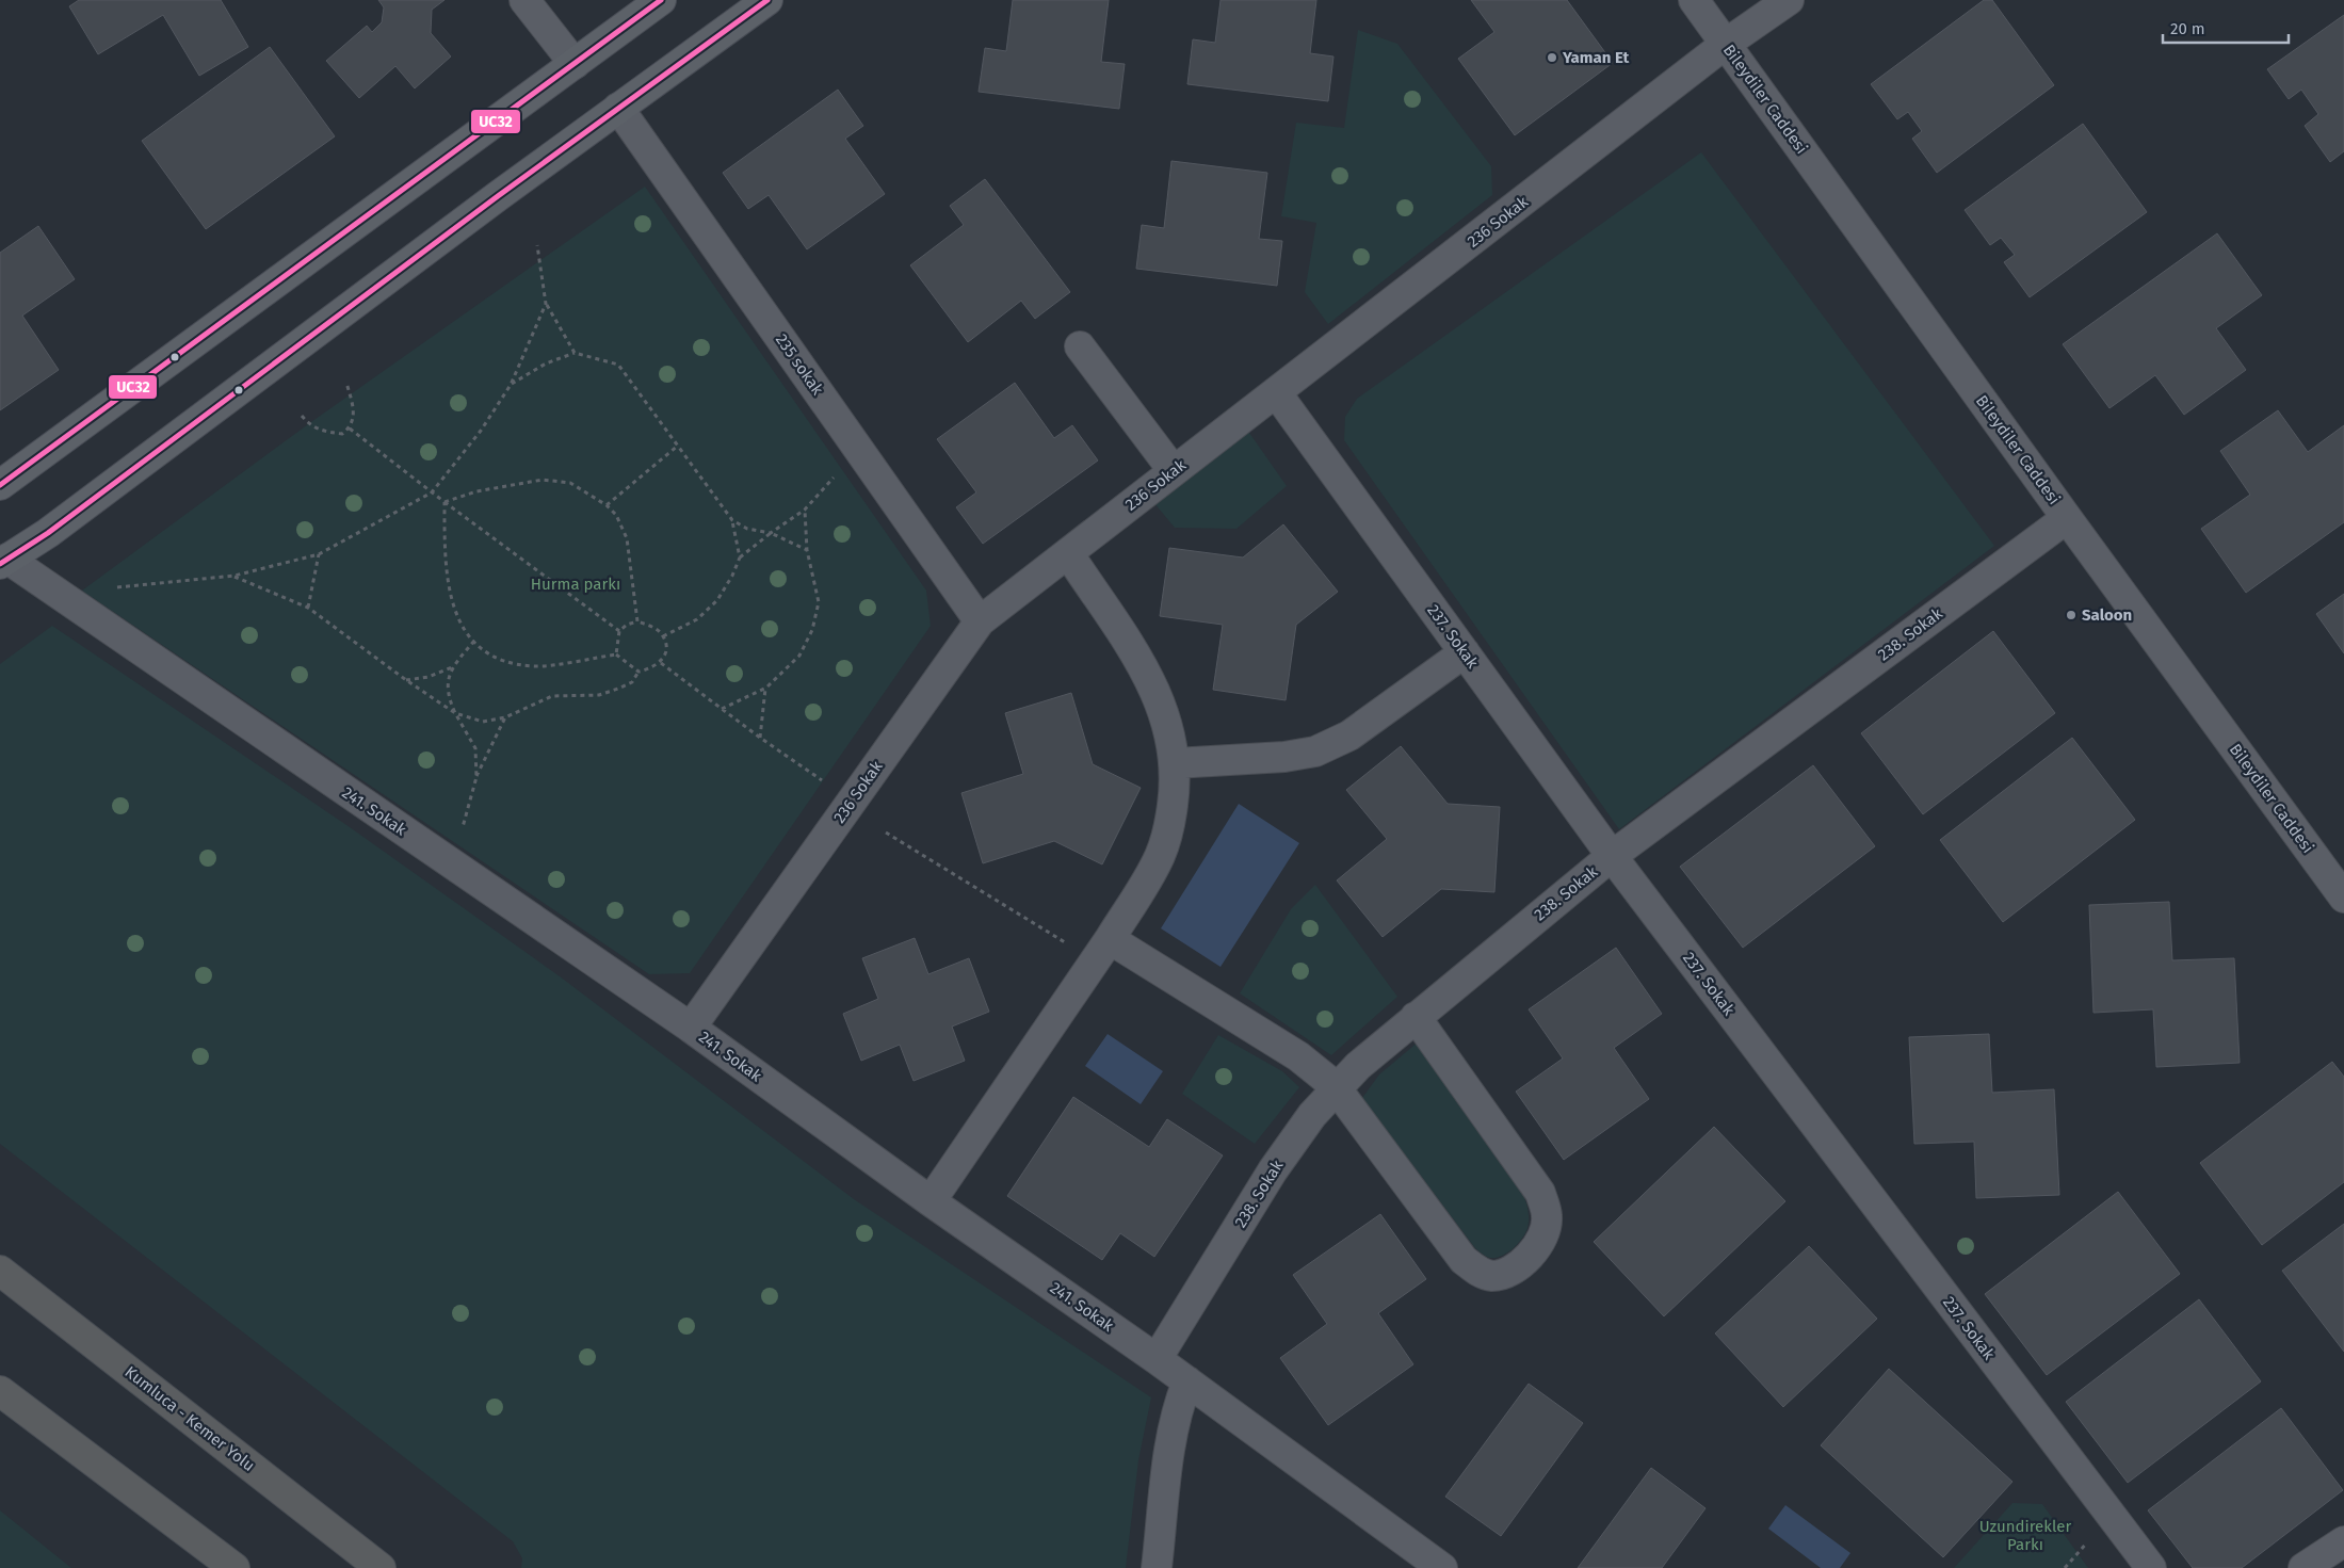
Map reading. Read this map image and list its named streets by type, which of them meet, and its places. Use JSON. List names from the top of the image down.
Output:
{
  "streets": {
    "highway": ["Kumluca - Kemer Yolu"],
    "street": [
      "Bileydiler Caddesi",
      "236 Sokak",
      "235 sokak",
      "238. Sokak",
      "237. Sokak",
      "241. Sokak"
    ]
  },
  "crossings": [
    ["Bileydiler Caddesi", "236 Sokak"],
    ["Bileydiler Caddesi", "238. Sokak"],
    ["236 Sokak", "235 sokak"],
    ["236 Sokak", "237. Sokak"],
    ["236 Sokak", "241. Sokak"],
    ["238. Sokak", "237. Sokak"],
    ["238. Sokak", "241. Sokak"]
  ],
  "parks": ["Hurma parkı", "Uzundirekler Parkı"],
  "places": ["Yaman Et", "Saloon"],
  "lines": ["transit line UC32"],
  "scale_bar": "20 m"
}
